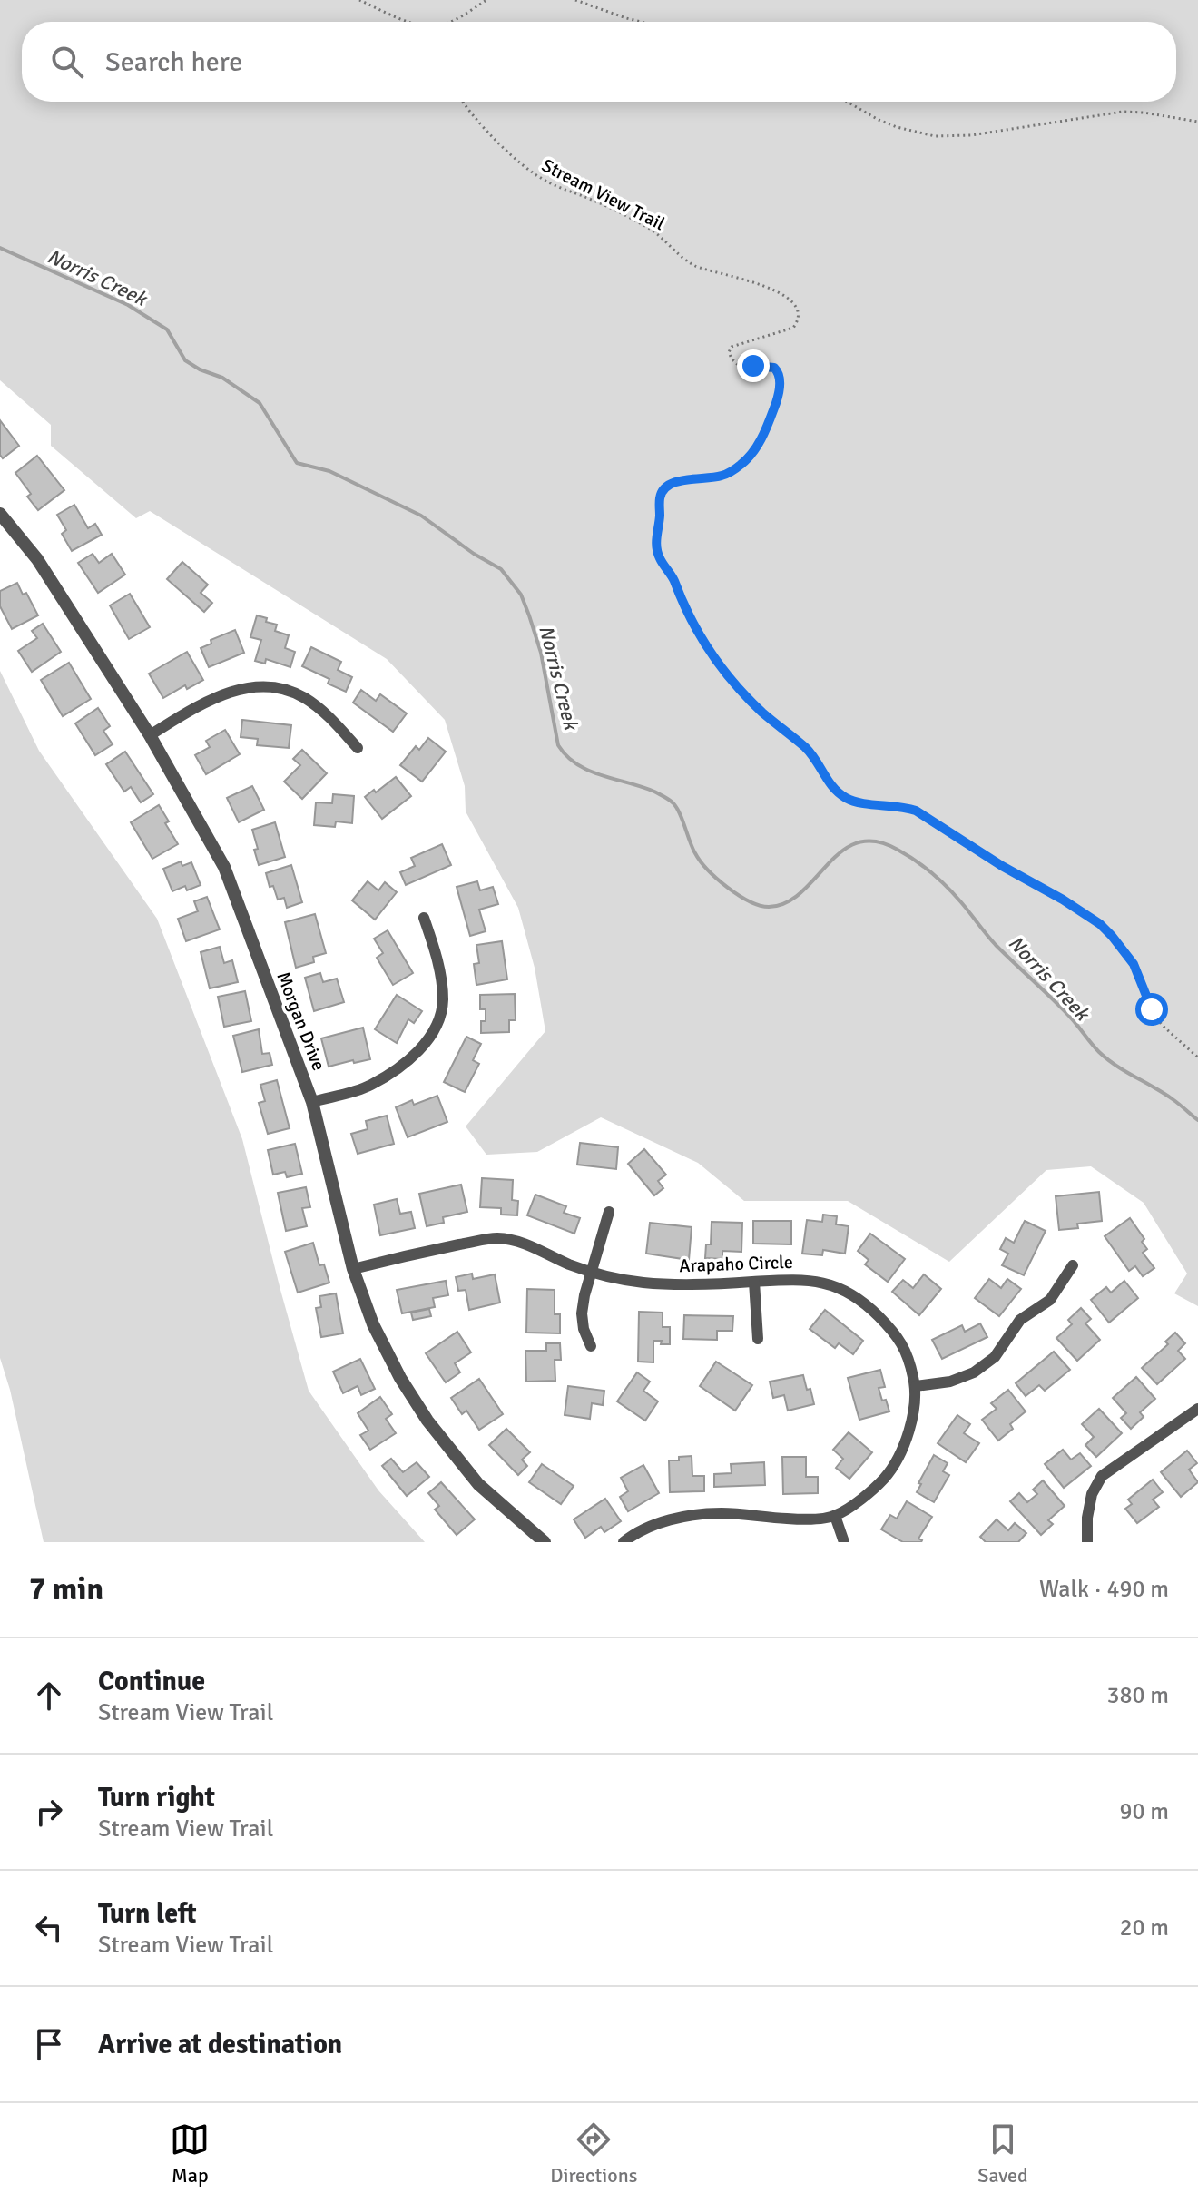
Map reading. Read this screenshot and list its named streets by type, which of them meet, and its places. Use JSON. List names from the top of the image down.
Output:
{
  "streets": {
    "street": ["Morgan Drive", "Arapaho Circle"],
    "path": ["Stream View Trail"]
  },
  "crossings": [
    ["Morgan Drive", "Arapaho Circle"]
  ],
  "water": ["Norris Creek"],
  "page": {
    "search": "Search here",
    "heading": ["7 min", "Walk · 490 m"],
    "list": [
      ["Continue", "Stream View Trail", "380 m"],
      ["Turn right", "Stream View Trail", "90 m"],
      ["Turn left", "Stream View Trail", "20 m"],
      "Arrive at destination"
    ],
    "nav": ["Map", "Directions", "Saved"]
  }
}
